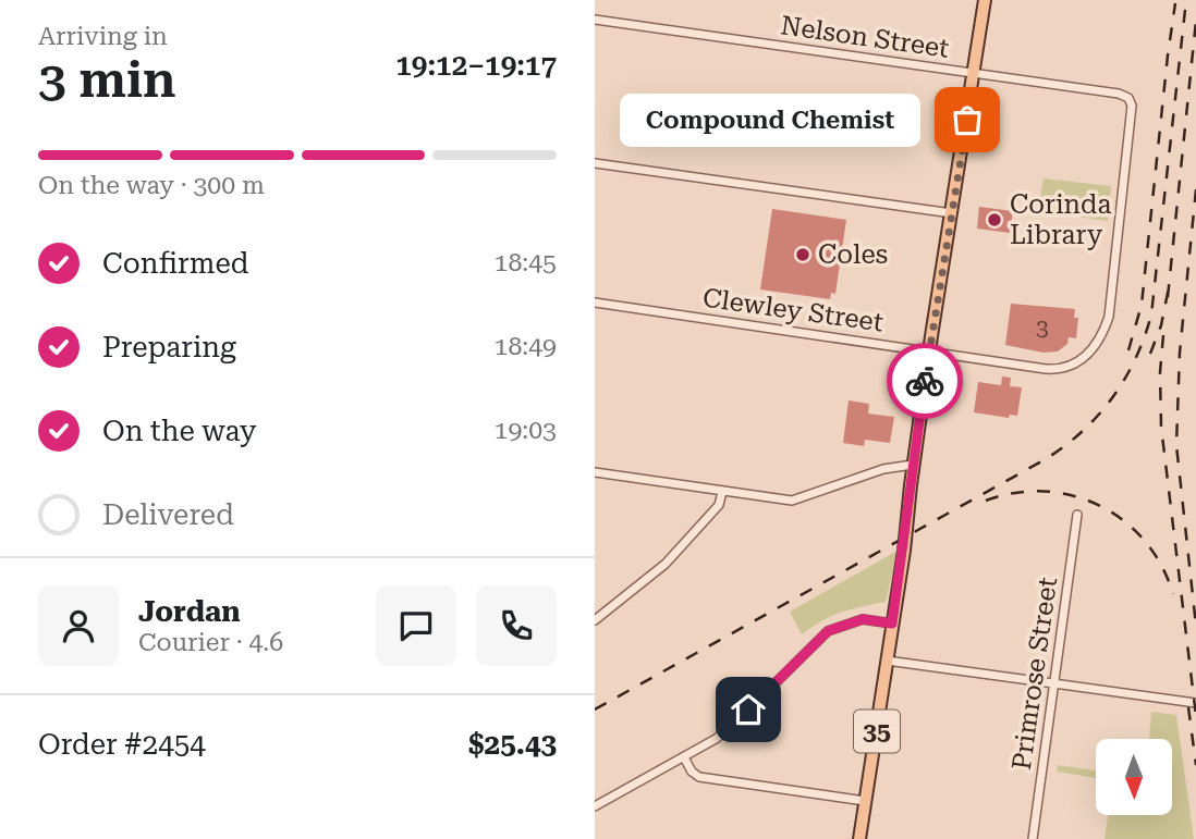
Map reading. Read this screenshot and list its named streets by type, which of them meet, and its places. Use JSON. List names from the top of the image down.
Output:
{
  "streets": {
    "main road": ["35"],
    "street": ["Nelson Street", "Clewley Street", "Primrose Street"]
  },
  "crossings": [
    ["Nelson Street", "Clewley Street"],
    ["Nelson Street", "35"],
    ["Clewley Street", "35"]
  ],
  "places": ["Compound Chemist", "Corinda Library", "Coles"],
  "house_numbers": ["3"],
  "north": "bottom",
  "page": {
    "heading": ["3 min", "Arriving in", "19:12–19:17"],
    "panel": [
      "Jordan",
      "Courier · 4.6",
      "Order #2454",
      "$25.43"
    ],
    "bubble": "Compound Chemist",
    "bar": "On the way · 300 m",
    "list": [
      ["Confirmed", "18:45"],
      ["Preparing", "18:49"],
      ["On the way", "19:03"],
      "Delivered"
    ]
  }
}
